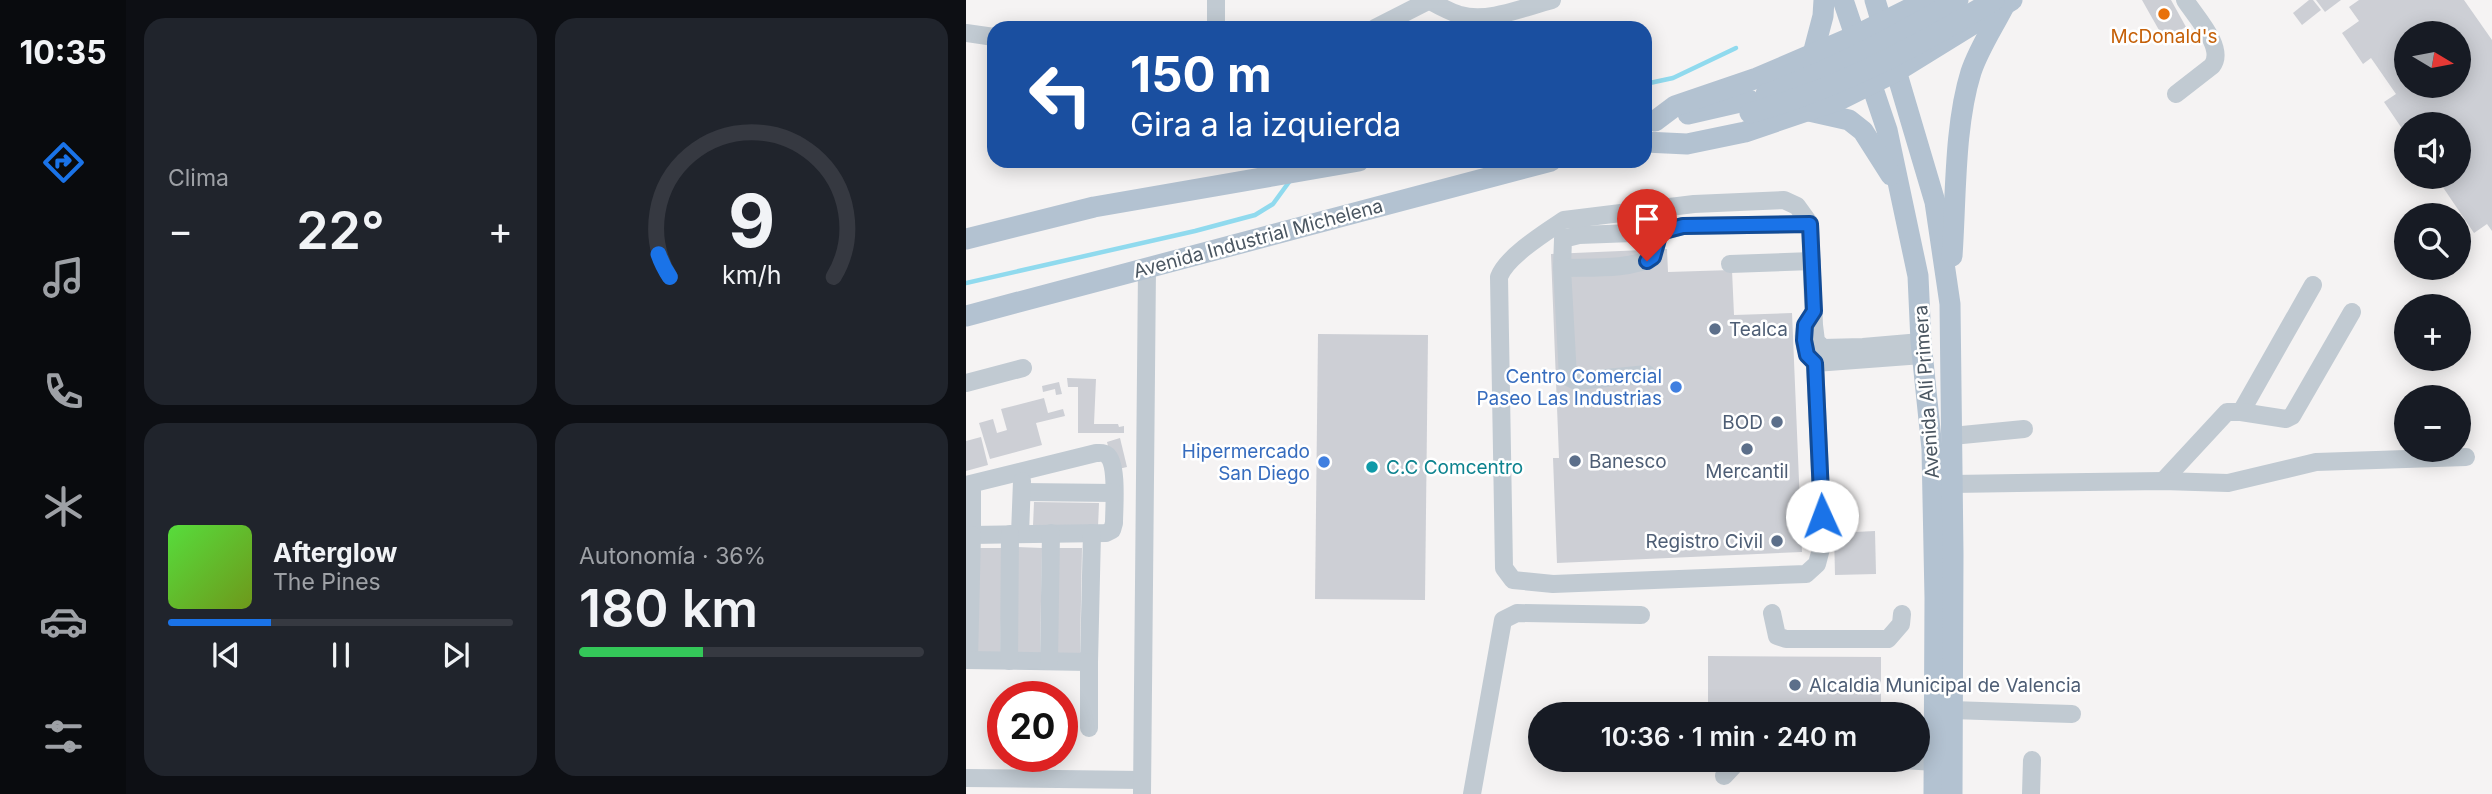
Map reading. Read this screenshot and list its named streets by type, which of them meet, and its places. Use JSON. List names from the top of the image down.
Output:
{
  "streets": {
    "main road": ["Avenida Industrial Michelena", "Avenida Alí Primera"]
  },
  "places": [
    "McDonald's",
    "Tealca",
    "Centro Comercial Paseo Las Industrias",
    "BOD",
    "Mercantil",
    "Banesco",
    "Hipermercado San Diego",
    "C.C Comcentro",
    "Registro Civil",
    "Alcaldia Municipal de Valencia"
  ],
  "north": "right",
  "page": {
    "tabs": "10:35",
    "tile": [
      "Clima",
      ["Autonomía · 36%", "180 km"]
    ],
    "map_buttons": ["+", "−"],
    "turn": ["150 m", "Gira a la izquierda"],
    "heat": ["−", "22°", "+"],
    "song": ["Afterglow", "The Pines"],
    "limit": "20",
    "trip": "10:36 · 1 min · 240 m",
    "gauge": ["9", "km/h"]
  }
}
